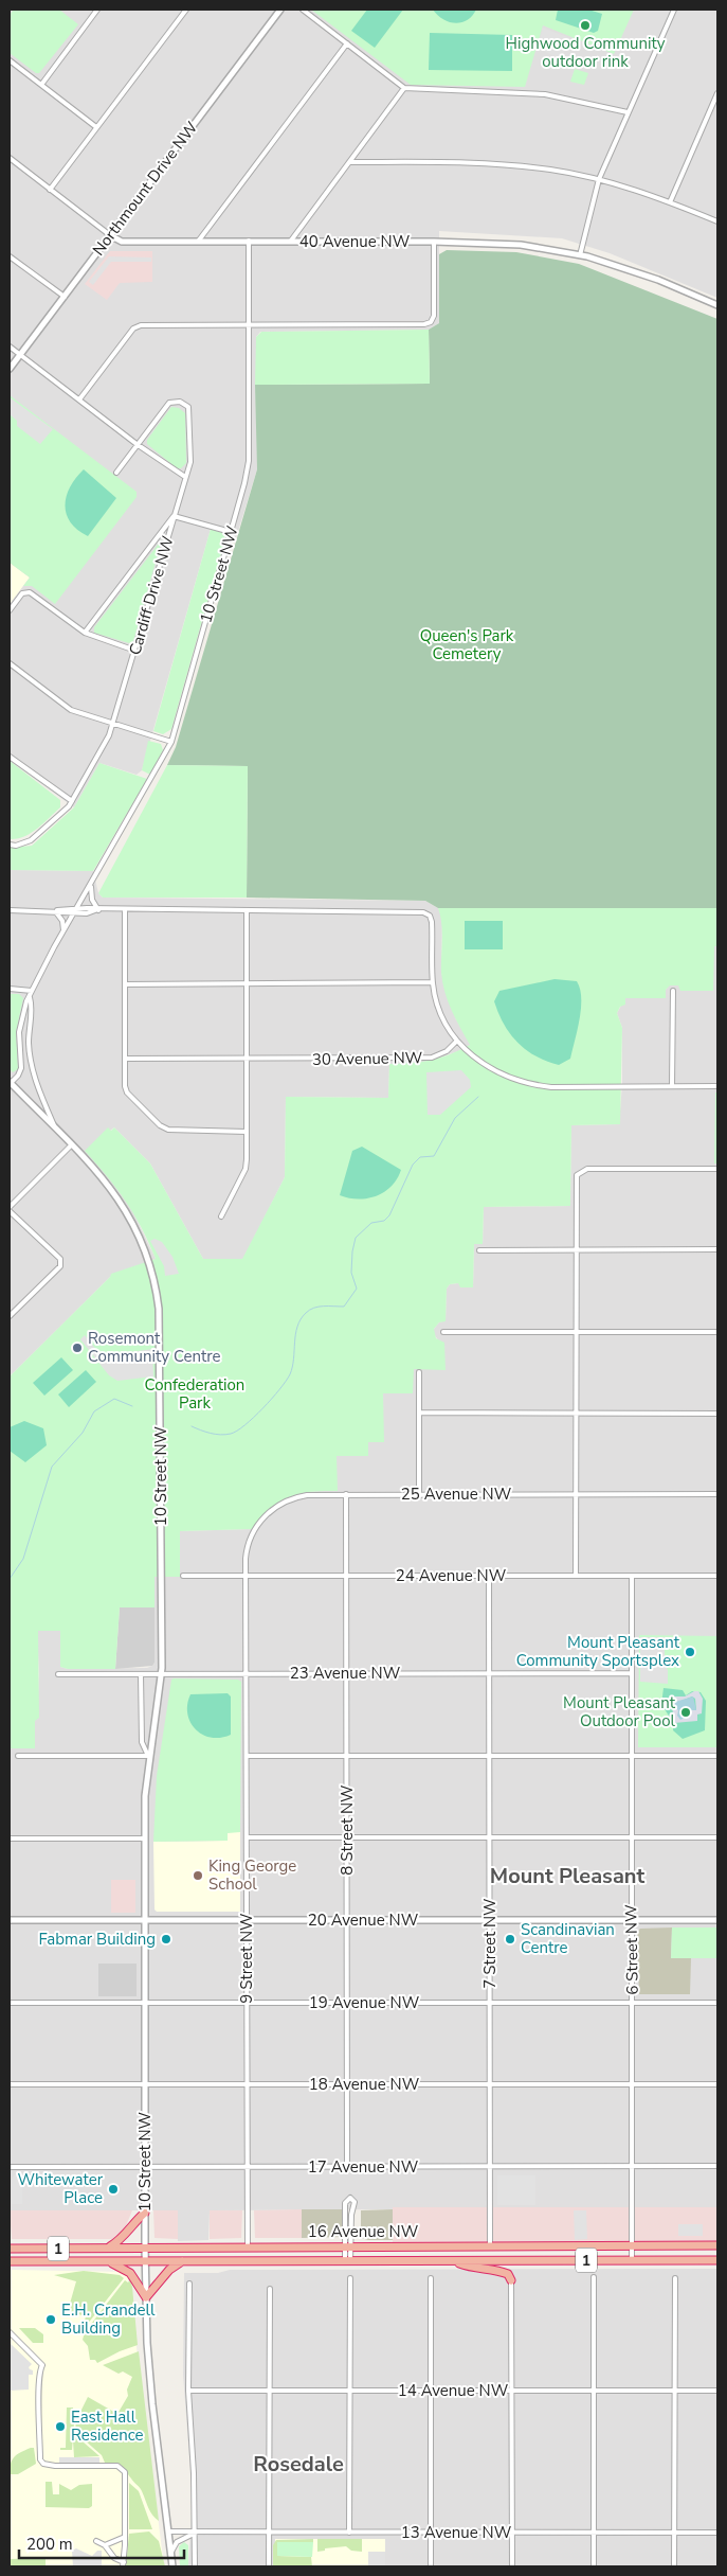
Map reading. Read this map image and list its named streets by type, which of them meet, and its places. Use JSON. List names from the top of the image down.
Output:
{
  "streets": {
    "highway": ["16 Avenue NW", "1"],
    "street": [
      "Northmount Drive NW",
      "40 Avenue NW",
      "10 Street NW",
      "Cardiff Drive NW",
      "30 Avenue NW",
      "25 Avenue NW",
      "24 Avenue NW",
      "23 Avenue NW",
      "8 Street NW",
      "20 Avenue NW",
      "7 Street NW",
      "6 Street NW",
      "9 Street NW",
      "19 Avenue NW",
      "18 Avenue NW",
      "17 Avenue NW",
      "14 Avenue NW",
      "13 Avenue NW"
    ]
  },
  "crossings": [
    ["Northmount Drive NW", "40 Avenue NW"],
    ["40 Avenue NW", "10 Street NW"],
    ["10 Street NW", "23 Avenue NW"],
    ["10 Street NW", "20 Avenue NW"],
    ["10 Street NW", "19 Avenue NW"],
    ["10 Street NW", "18 Avenue NW"],
    ["10 Street NW", "17 Avenue NW"],
    ["10 Street NW", "16 Avenue NW"],
    ["10 Street NW", "13 Avenue NW"],
    ["25 Avenue NW", "24 Avenue NW"],
    ["25 Avenue NW", "8 Street NW"],
    ["25 Avenue NW", "9 Street NW"],
    ["24 Avenue NW", "8 Street NW"],
    ["24 Avenue NW", "7 Street NW"],
    ["24 Avenue NW", "6 Street NW"],
    ["24 Avenue NW", "9 Street NW"],
    ["23 Avenue NW", "8 Street NW"],
    ["23 Avenue NW", "7 Street NW"],
    ["23 Avenue NW", "6 Street NW"],
    ["23 Avenue NW", "9 Street NW"],
    ["8 Street NW", "20 Avenue NW"],
    ["8 Street NW", "19 Avenue NW"],
    ["8 Street NW", "18 Avenue NW"],
    ["8 Street NW", "17 Avenue NW"],
    ["20 Avenue NW", "7 Street NW"],
    ["20 Avenue NW", "6 Street NW"],
    ["20 Avenue NW", "9 Street NW"],
    ["7 Street NW", "19 Avenue NW"],
    ["7 Street NW", "18 Avenue NW"],
    ["7 Street NW", "17 Avenue NW"],
    ["7 Street NW", "16 Avenue NW"],
    ["6 Street NW", "19 Avenue NW"],
    ["6 Street NW", "18 Avenue NW"],
    ["6 Street NW", "17 Avenue NW"],
    ["6 Street NW", "16 Avenue NW"],
    ["9 Street NW", "19 Avenue NW"],
    ["9 Street NW", "18 Avenue NW"],
    ["9 Street NW", "17 Avenue NW"],
    ["9 Street NW", "16 Avenue NW"]
  ],
  "districts": ["Mount Pleasant", "Rosedale"],
  "parks": ["Queen's Park Cemetery", "Confederation Park"],
  "places": [
    "Highwood Community outdoor rink",
    "Rosemont Community Centre",
    "Mount Pleasant Community Sportsplex",
    "Mount Pleasant Outdoor Pool",
    "King George School",
    "Fabmar Building",
    "Scandinavian Centre",
    "Whitewater Place",
    "E.H. Crandell Building",
    "East Hall Residence"
  ],
  "scale_bar": "200 m"
}
